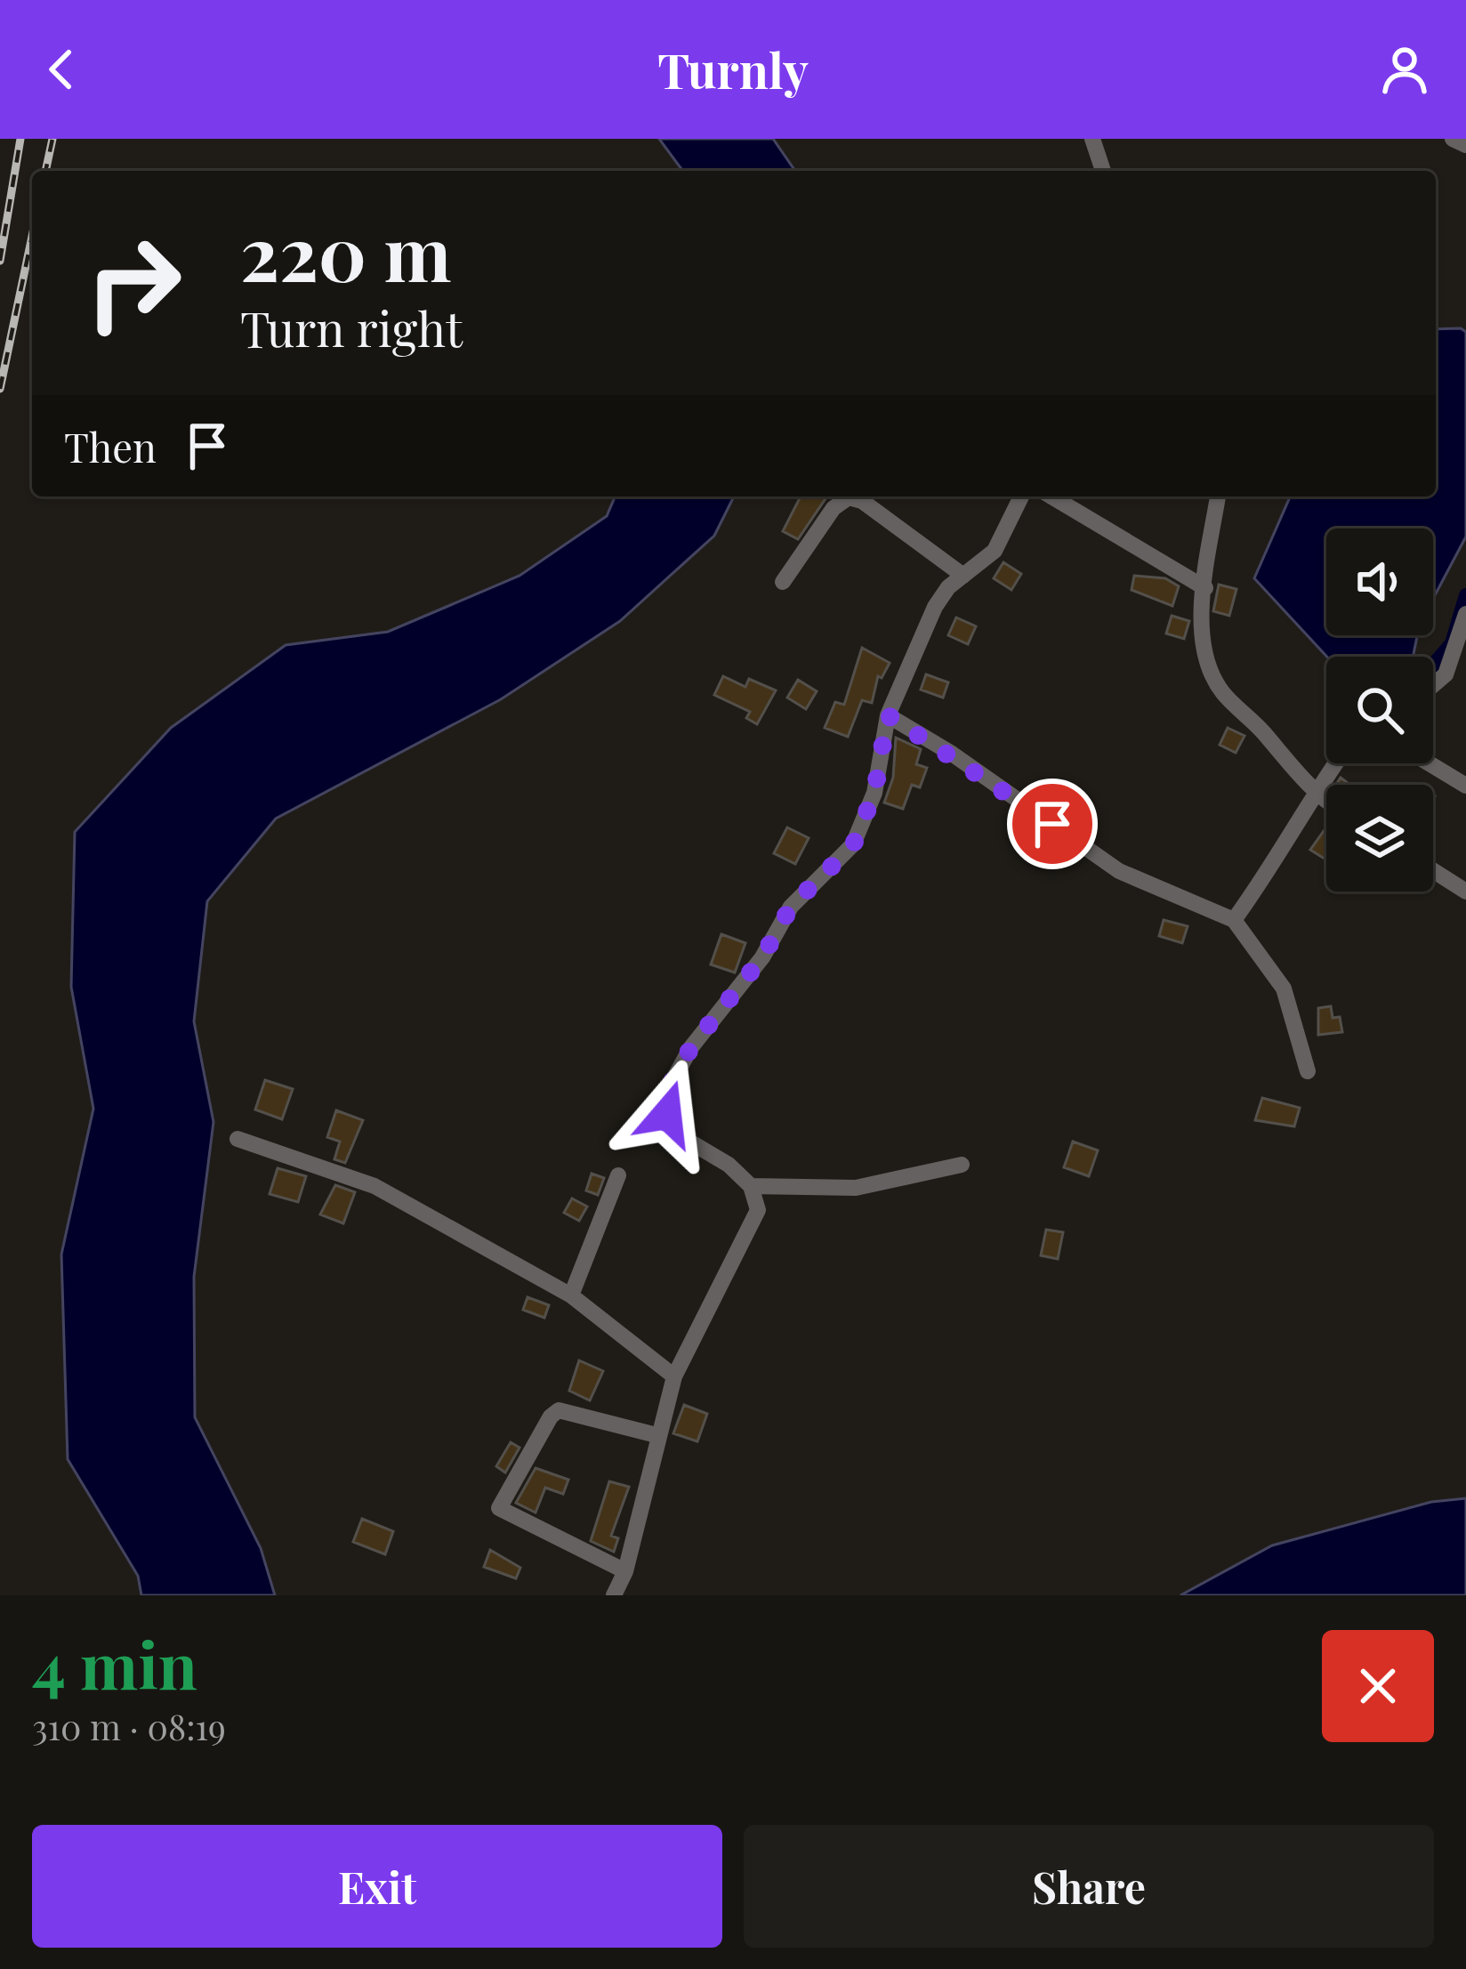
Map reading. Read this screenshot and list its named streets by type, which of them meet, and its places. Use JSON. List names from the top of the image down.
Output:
{
  "page": {
    "header": "Turnly",
    "turn": ["220 m", "Turn right"],
    "then": "Then",
    "heading": ["4 min", "310 m · 08:19"],
    "buttons": ["Exit", "Share"]
  }
}
